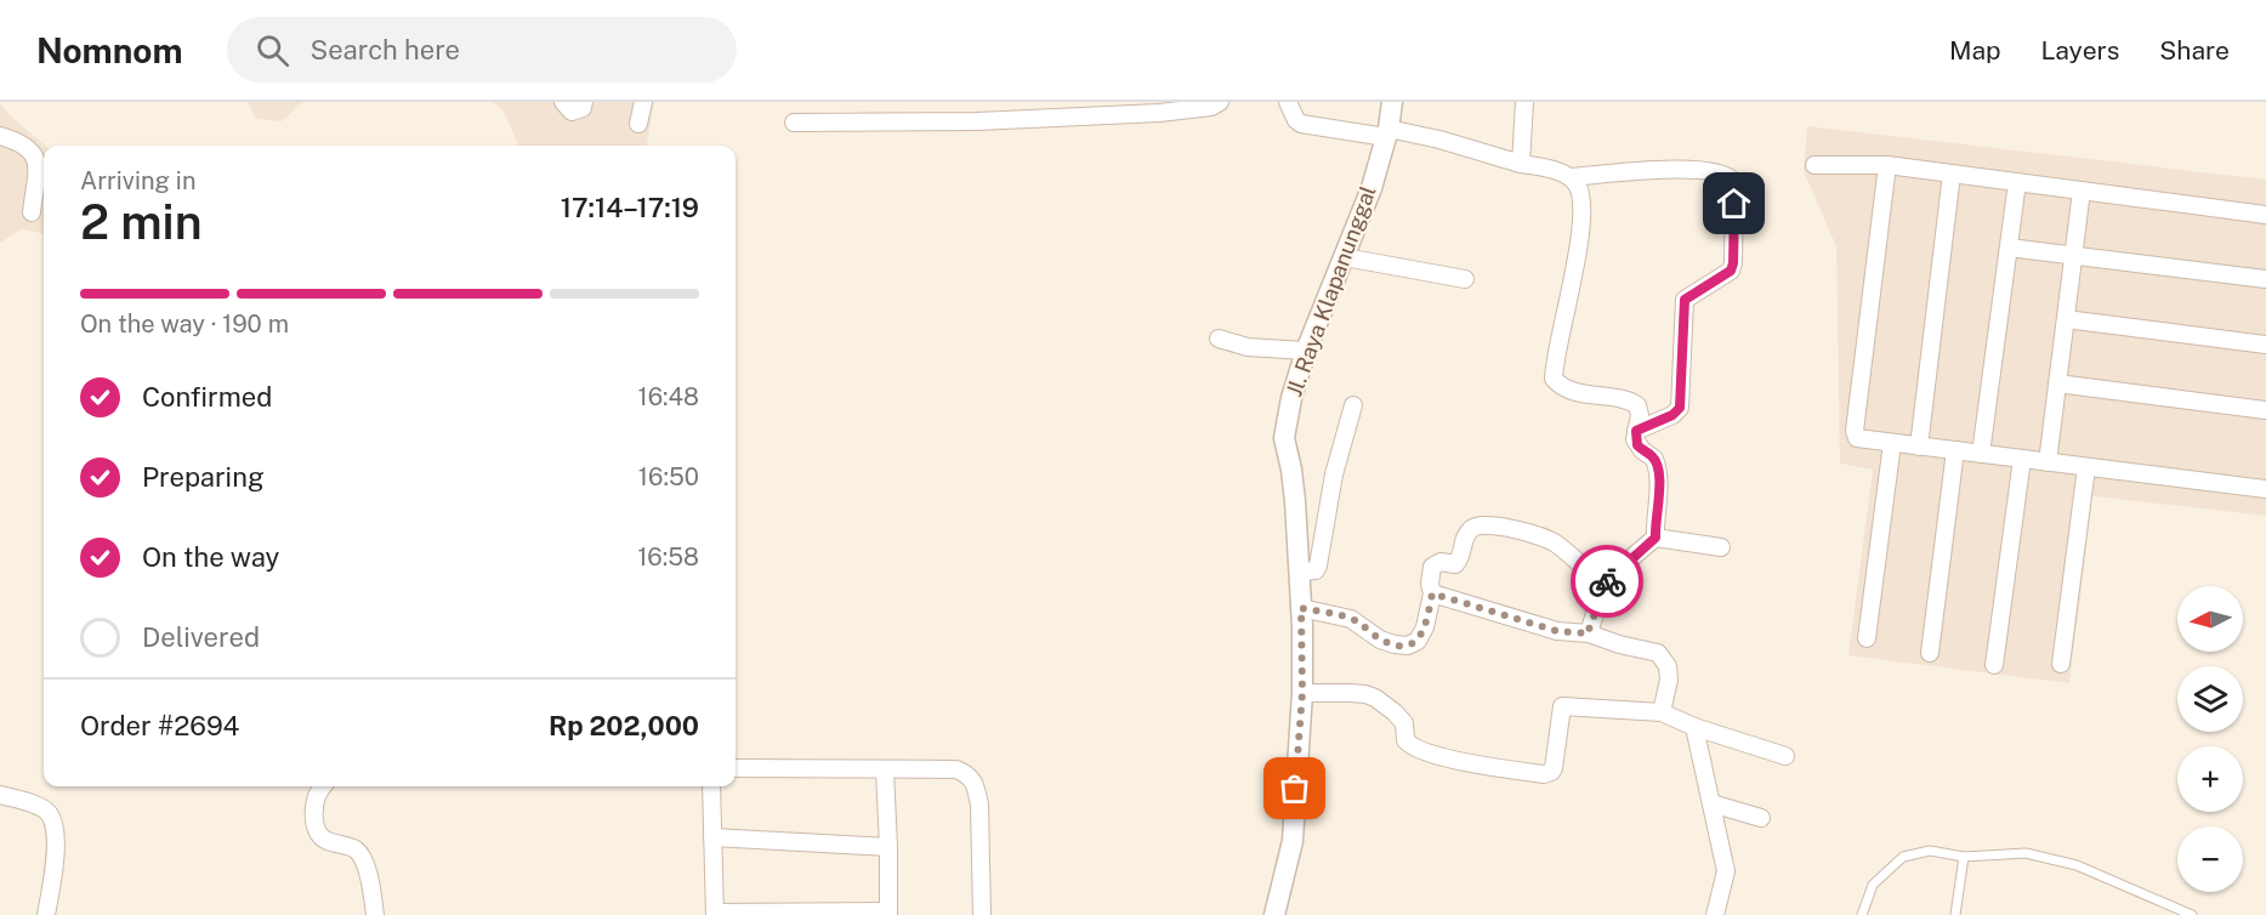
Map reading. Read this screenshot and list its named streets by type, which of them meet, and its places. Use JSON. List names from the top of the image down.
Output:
{
  "streets": {
    "street": ["Jl. Raya Klapanunggal"]
  },
  "north": "left",
  "page": {
    "header": "Nomnom",
    "search": "Search here",
    "nav": ["Map", "Layers", "Share"],
    "heading": ["2 min", "Arriving in", "17:14–17:19"],
    "panel": ["Order #2694", "Rp 202,000"],
    "bar": "On the way · 190 m",
    "list": [
      ["Confirmed", "16:48"],
      ["Preparing", "16:50"],
      ["On the way", "16:58"],
      "Delivered"
    ],
    "map_buttons": ["+", "−"]
  }
}
